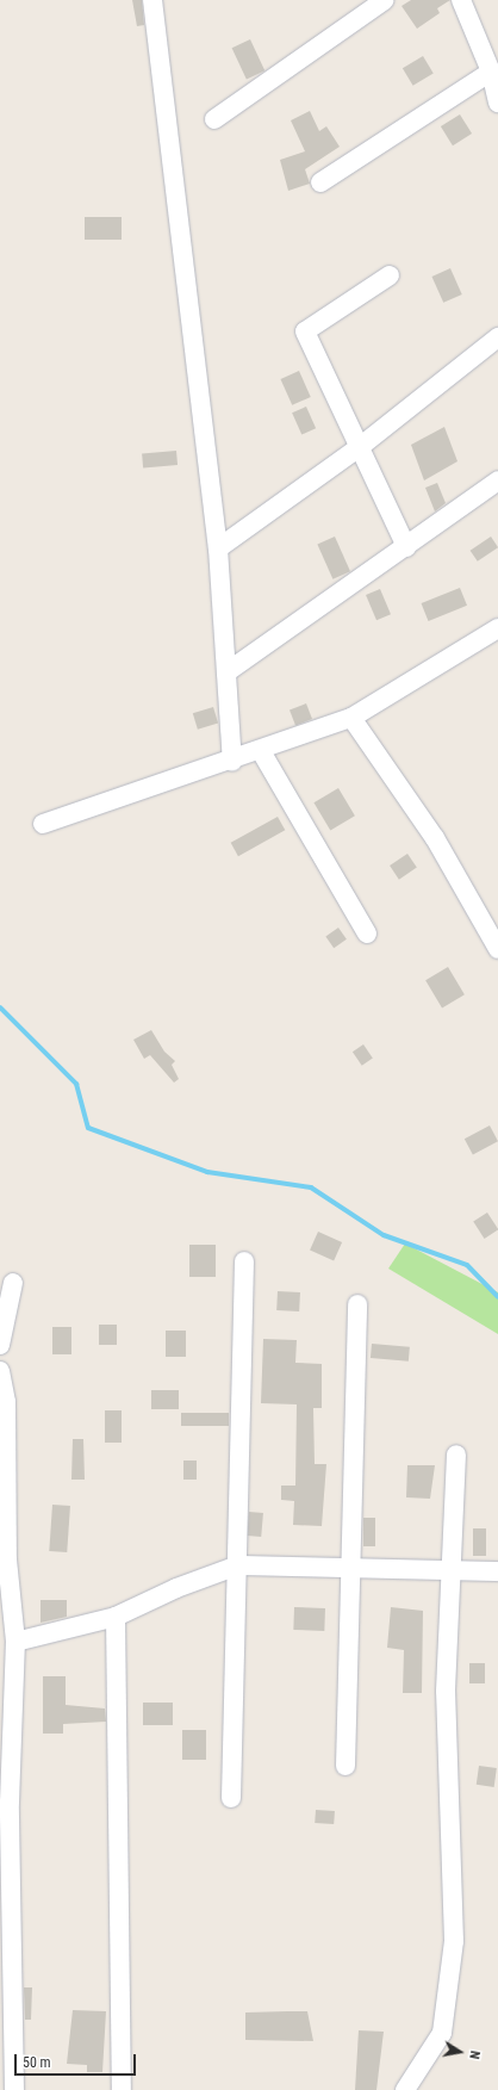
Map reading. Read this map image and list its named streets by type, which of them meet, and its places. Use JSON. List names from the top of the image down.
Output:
{
  "scale_bar": "50 m",
  "north": "right"
}
